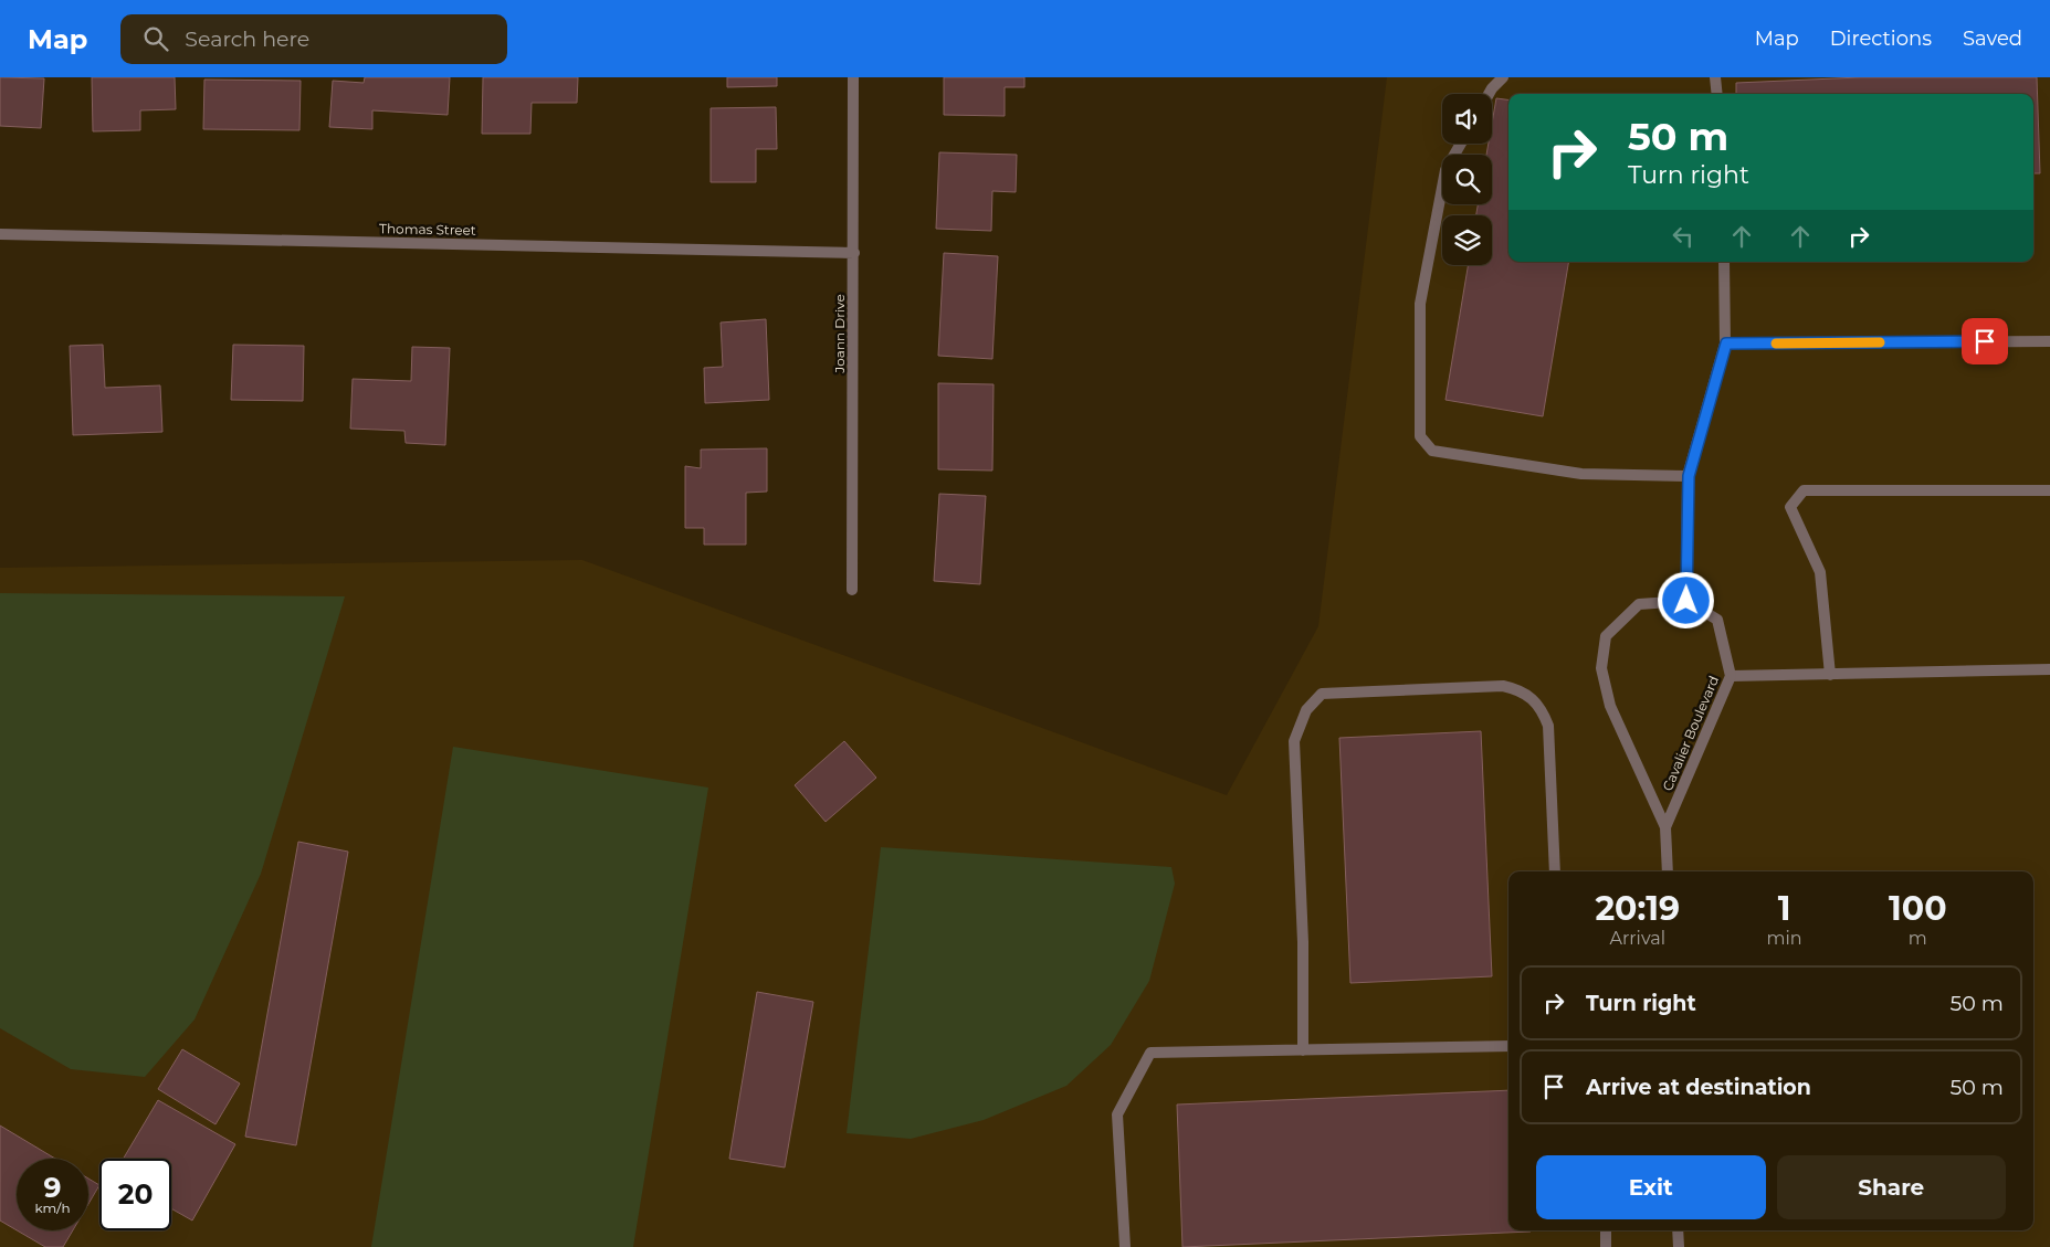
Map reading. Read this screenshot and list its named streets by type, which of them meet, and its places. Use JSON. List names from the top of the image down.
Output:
{
  "streets": {
    "street": ["Thomas Street", "Joann Drive", "Cavalier Boulevard"]
  },
  "crossings": [
    ["Thomas Street", "Joann Drive"]
  ],
  "page": {
    "header": "Map",
    "search": "Search here",
    "nav": ["Map", "Directions", "Saved"],
    "turn": ["50 m", "Turn right"],
    "eta": [
      "20:19",
      "Arrival",
      "1",
      "min",
      "100",
      "m"
    ],
    "list": [
      {
        "name": "Turn right",
        "value": "50 m"
      },
      {
        "name": "Arrive at destination",
        "value": "50 m"
      }
    ],
    "buttons": ["Exit", "Share"],
    "speed": "9 km/h",
    "limit": "20"
  }
}
